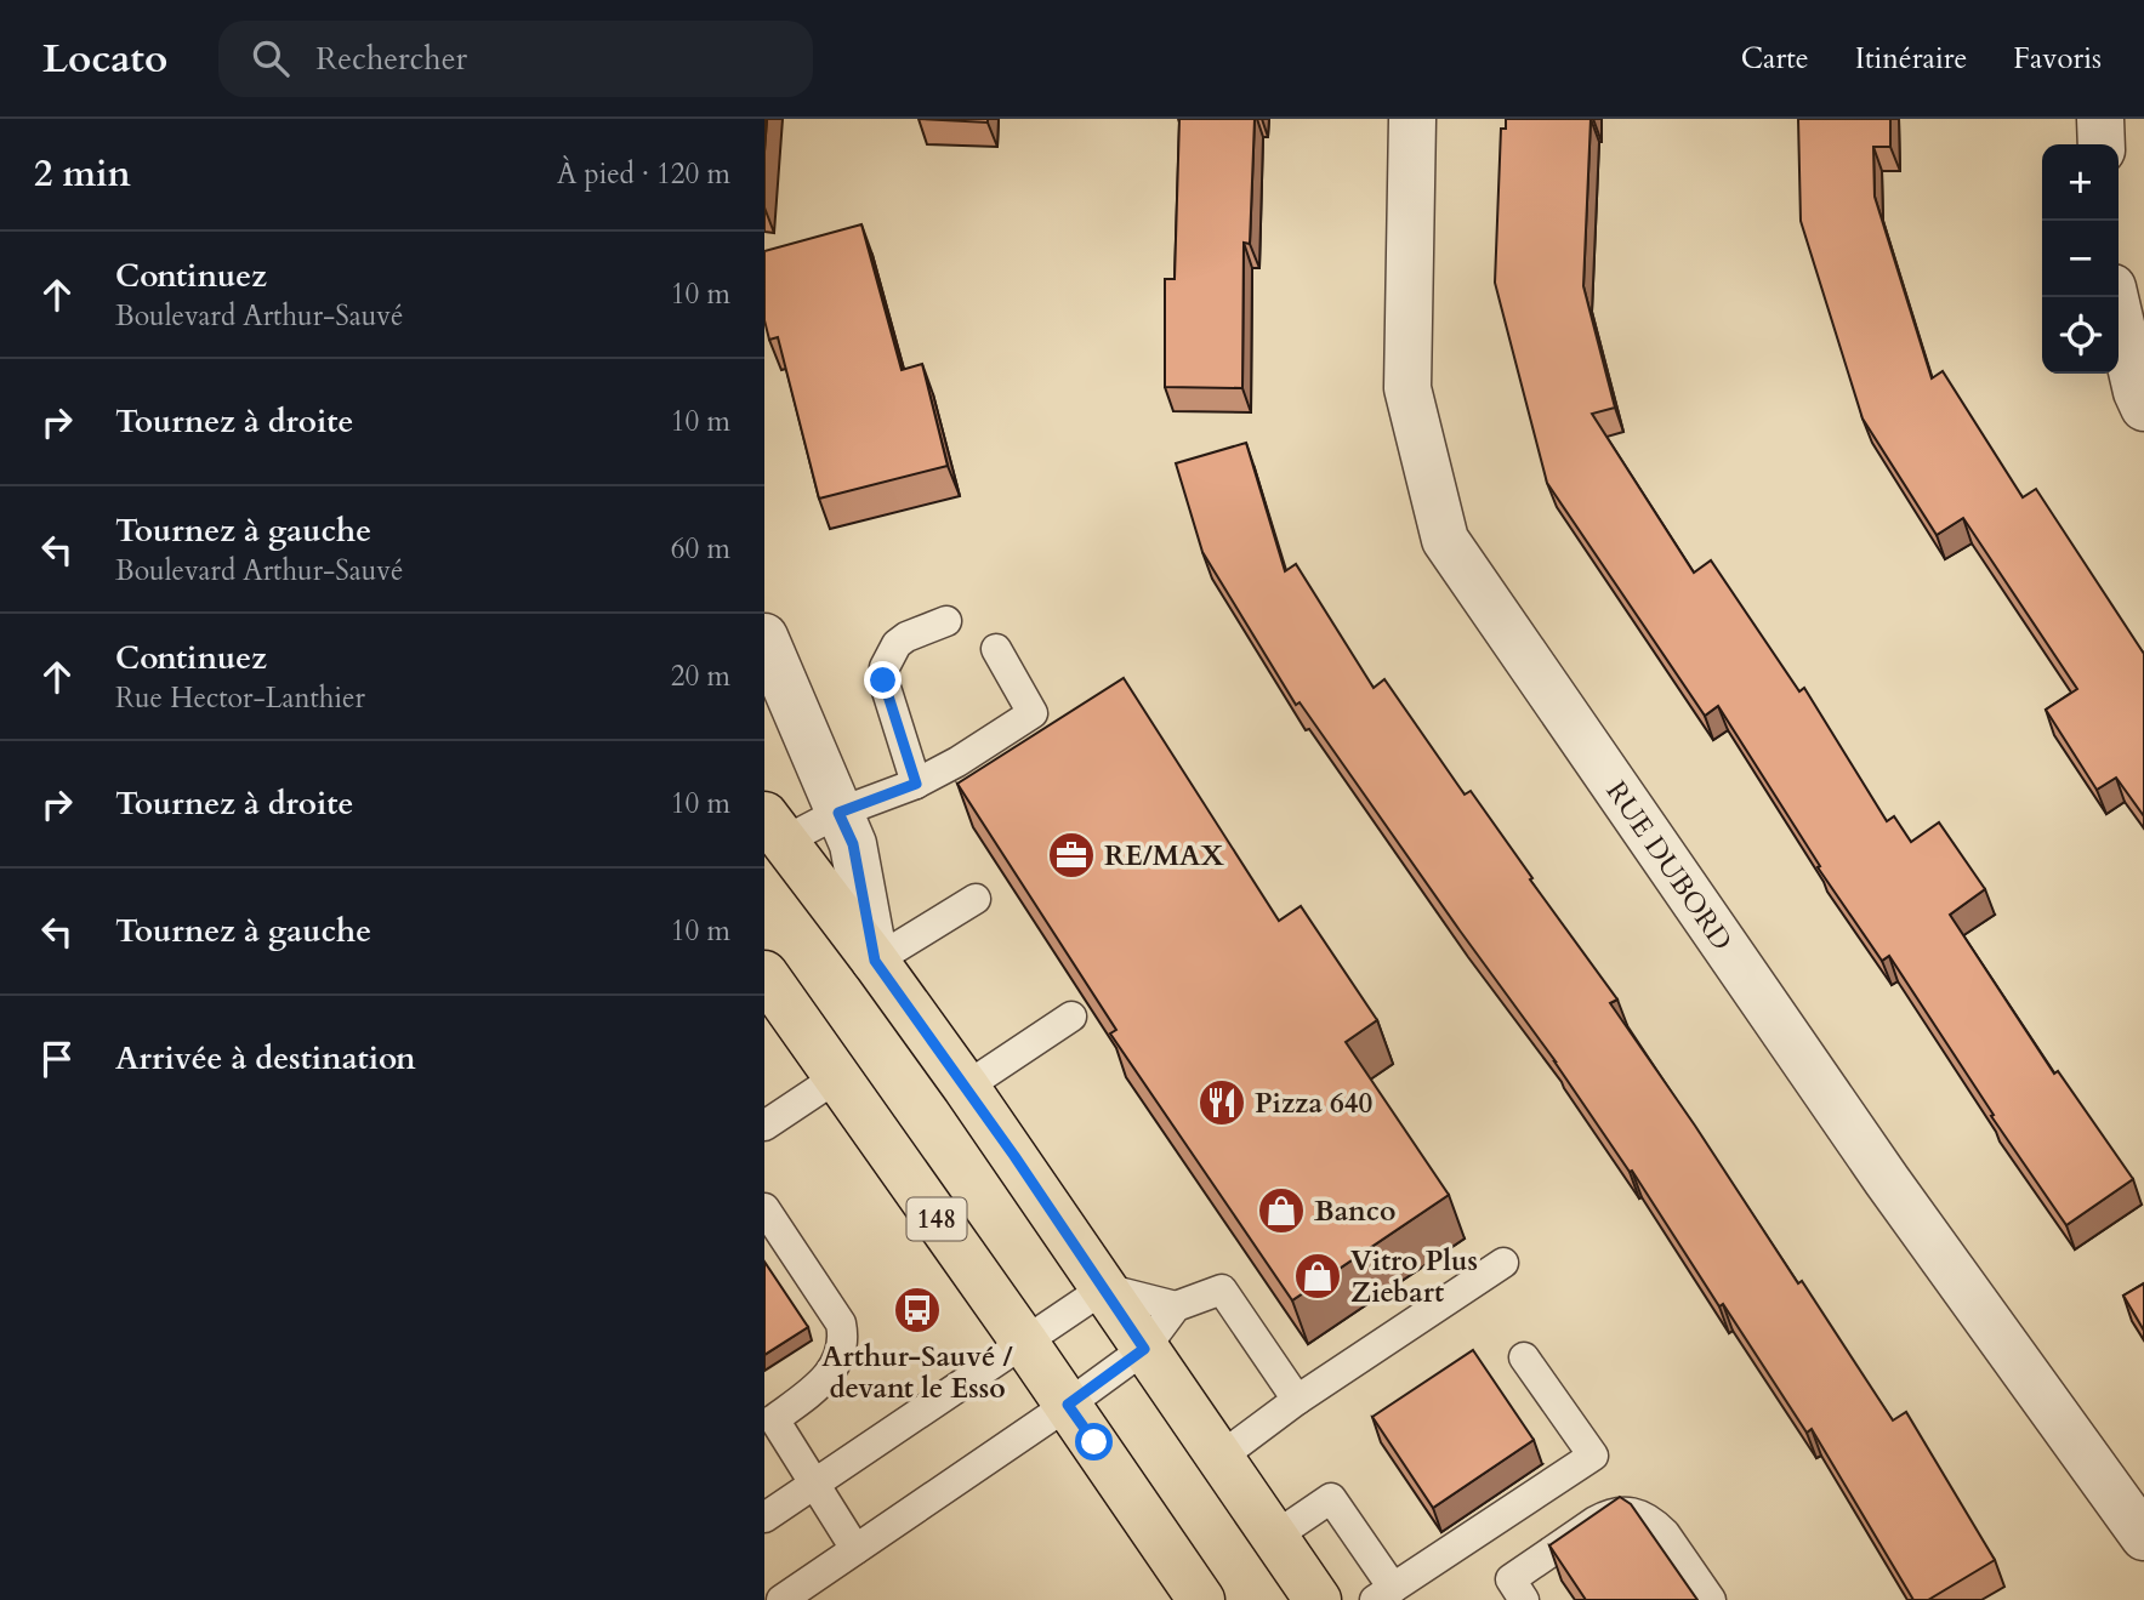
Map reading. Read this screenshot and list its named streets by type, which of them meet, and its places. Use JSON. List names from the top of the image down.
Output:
{
  "streets": {
    "main road": ["148"],
    "street": ["RUE DUBORD"]
  },
  "places": {
    "office": ["RE/MAX"],
    "restaurant": ["Pizza 640"],
    "shop": ["Banco", "Vitro Plus Ziebart"],
    "bus stop": ["Arthur-Sauvé / devant le Esso"]
  },
  "page": {
    "header": "Locato",
    "search": "Rechercher",
    "nav": ["Carte", "Itinéraire", "Favoris"],
    "heading": ["2 min", "À pied · 120 m"],
    "map_buttons": ["+", "−"],
    "list": [
      ["Continuez", "Boulevard Arthur-Sauvé", "10 m"],
      ["Tournez à droite", "10 m"],
      ["Tournez à gauche", "Boulevard Arthur-Sauvé", "60 m"],
      ["Continuez", "Rue Hector-Lanthier", "20 m"],
      ["Tournez à droite", "10 m"],
      ["Tournez à gauche", "10 m"],
      "Arrivée à destination"
    ]
  }
}
